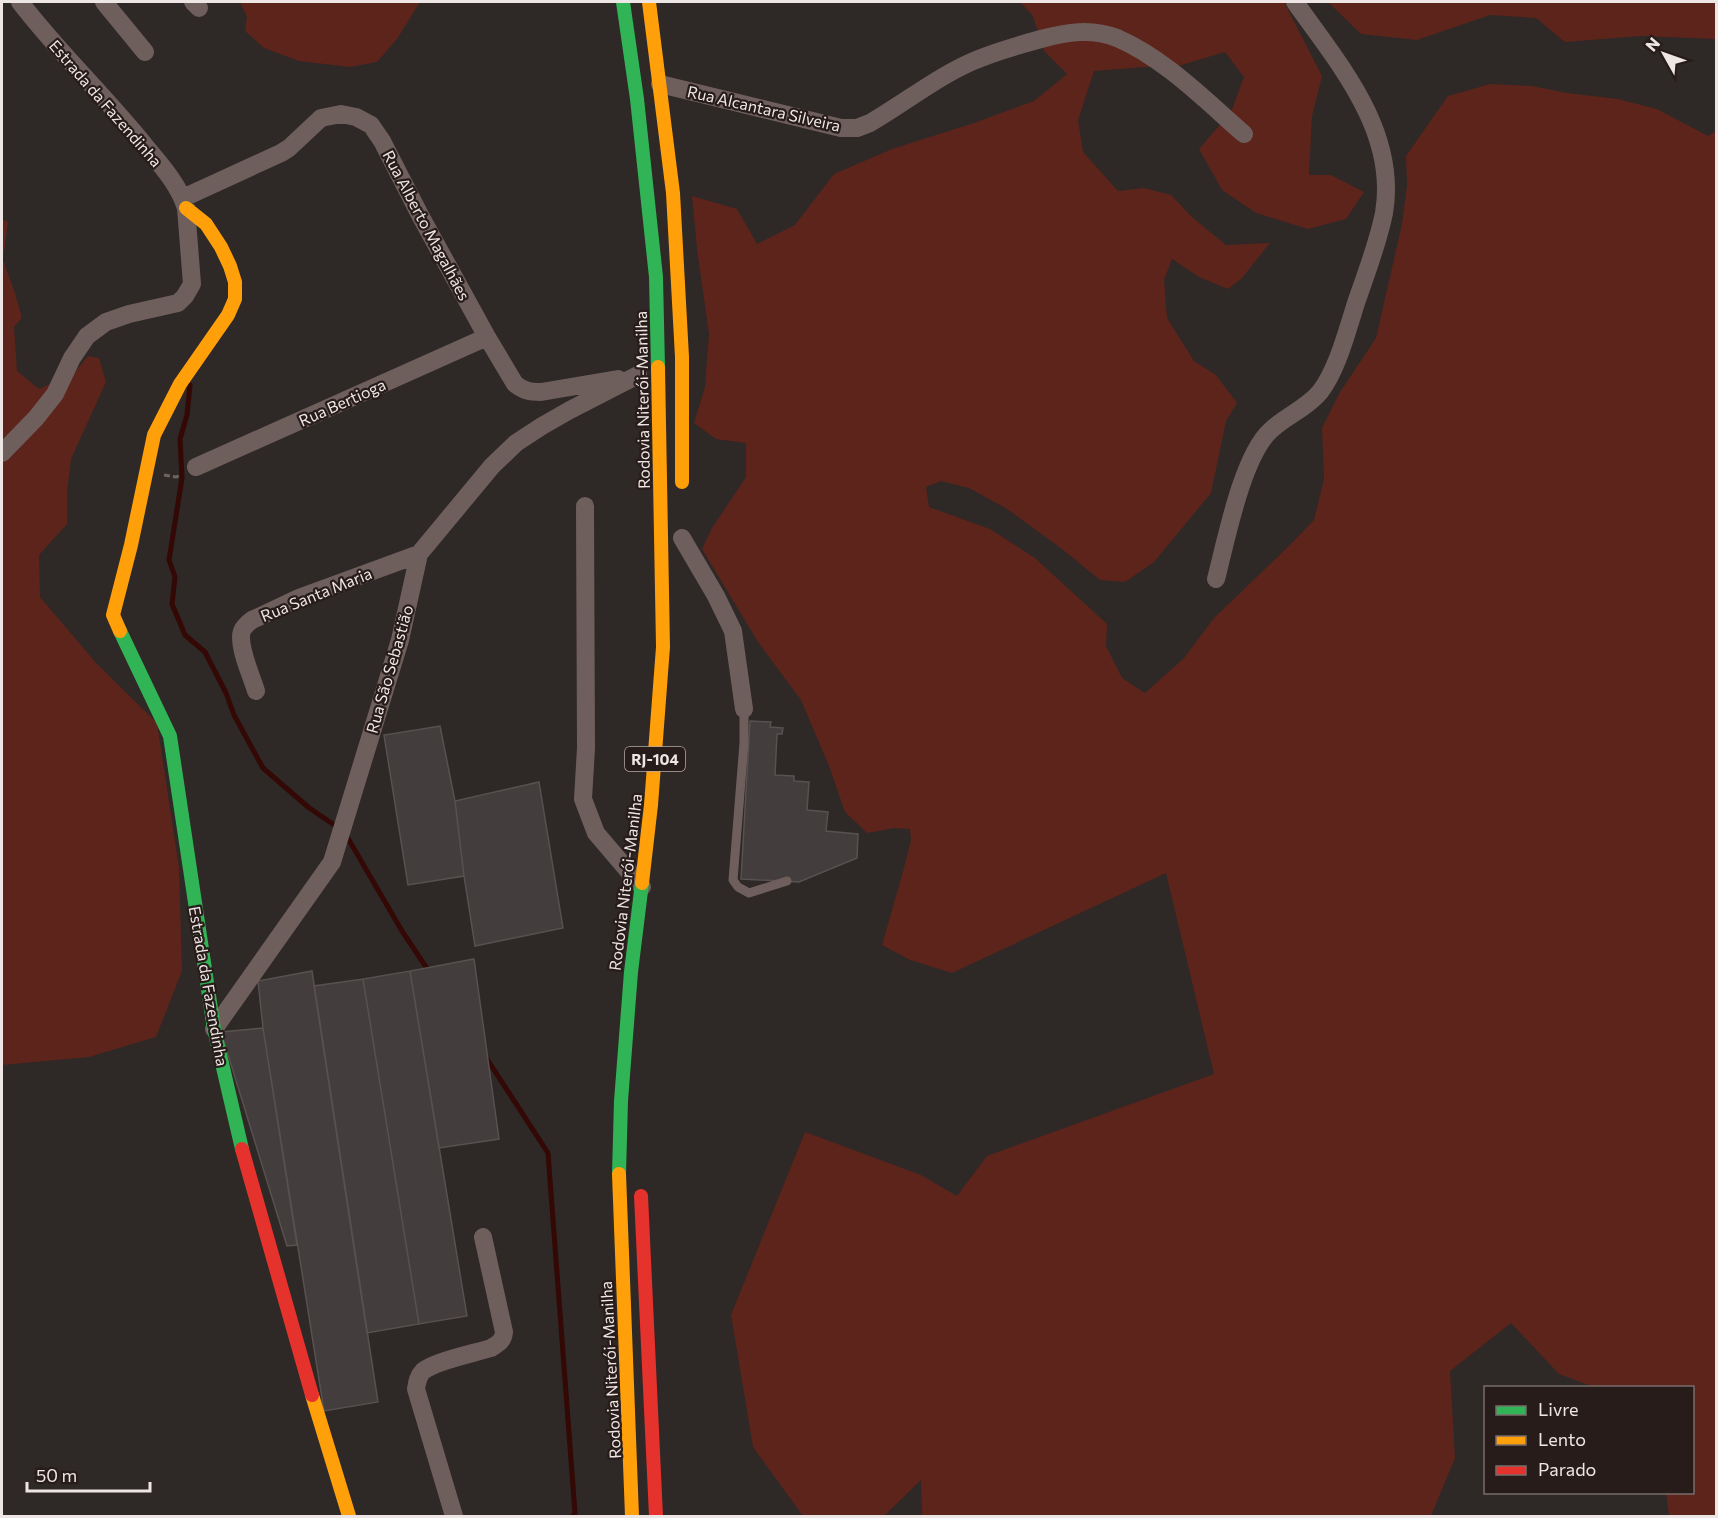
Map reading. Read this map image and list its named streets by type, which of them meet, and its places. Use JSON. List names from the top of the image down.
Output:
{
  "streets": {
    "main road": ["Estrada da Fazendinha", "Rodovia Niterói-Manilha", "RJ-104"],
    "street": [
      "Rua Alcantara Silveira",
      "Rua Alberto Magalhães",
      "Rua Bertioga",
      "Rua Santa Maria",
      "Rua São Sebastião"
    ]
  },
  "crossings": [
    ["Estrada da Fazendinha", "Rua Alberto Magalhães"],
    ["Estrada da Fazendinha", "Rua São Sebastião"],
    ["Rua Alberto Magalhães", "Rodovia Niterói-Manilha"],
    ["Rua Alberto Magalhães", "Rua Bertioga"],
    ["Rua Alberto Magalhães", "Rua São Sebastião"],
    ["Rua Santa Maria", "Rua São Sebastião"]
  ],
  "legend": ["Livre", "Lento", "Parado"],
  "scale_bar": "50 m",
  "north": "top left"
}
